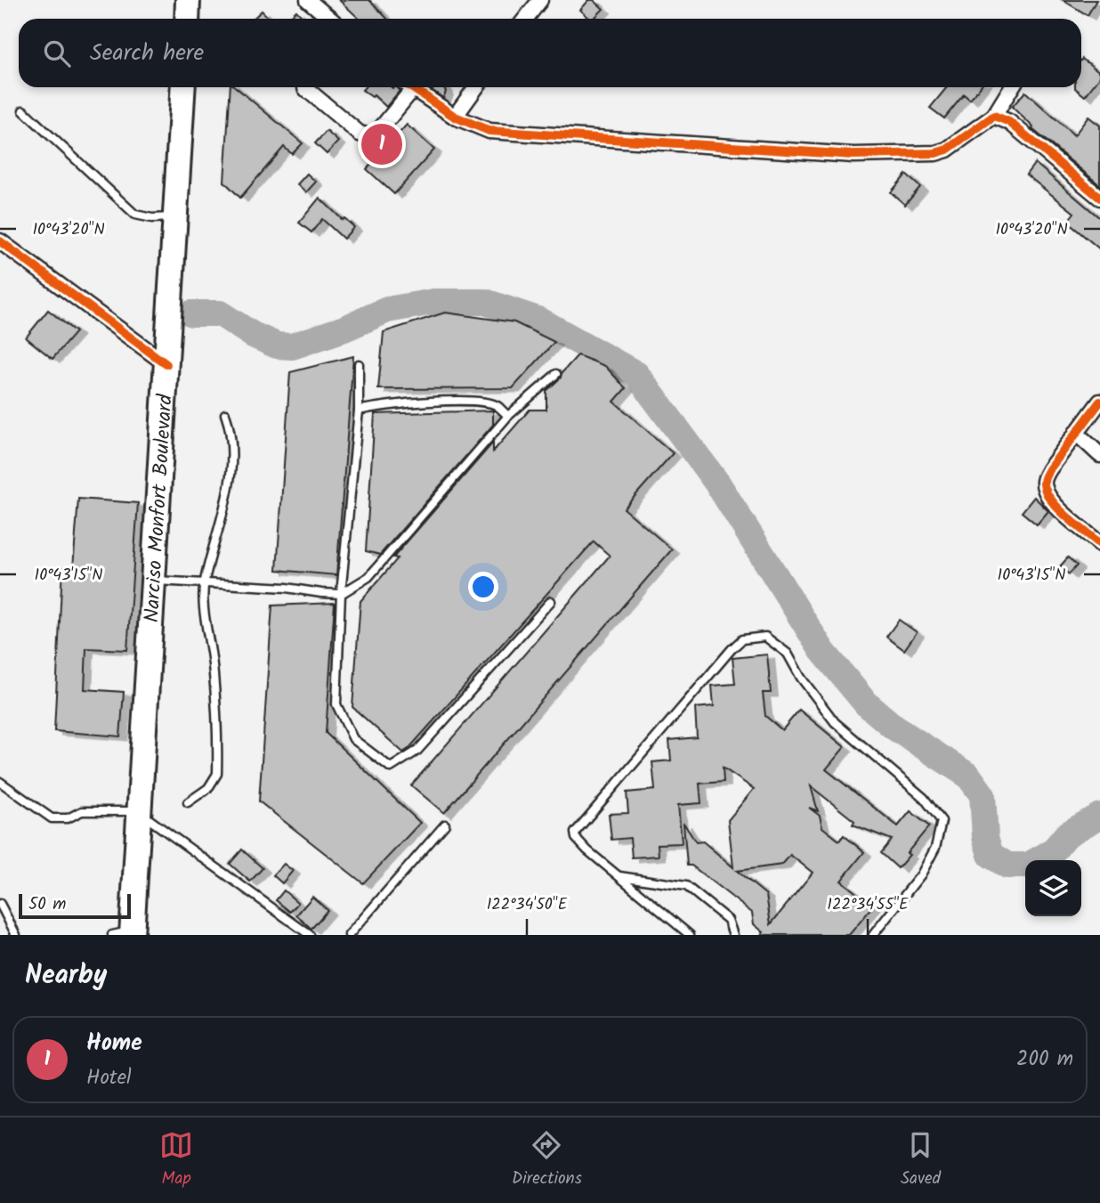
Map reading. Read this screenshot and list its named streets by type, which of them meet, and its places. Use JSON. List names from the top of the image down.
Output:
{
  "streets": {
    "main road": ["Narciso Monfort Boulevard"]
  },
  "scale_bar": "50 m",
  "page": {
    "search": "Search here",
    "pins": "1",
    "scale": "50 m",
    "heading": "Nearby",
    "list": [
      {
        "mark": "1",
        "name": "Home",
        "note": "Hotel",
        "value": "200 m"
      }
    ],
    "nav": ["Map", "Directions", "Saved"]
  },
  "coordinates": [
    "10°43'20\"N",
    "10°43'15\"N",
    "122°34'50\"E",
    "122°34'55\"E"
  ]
}
